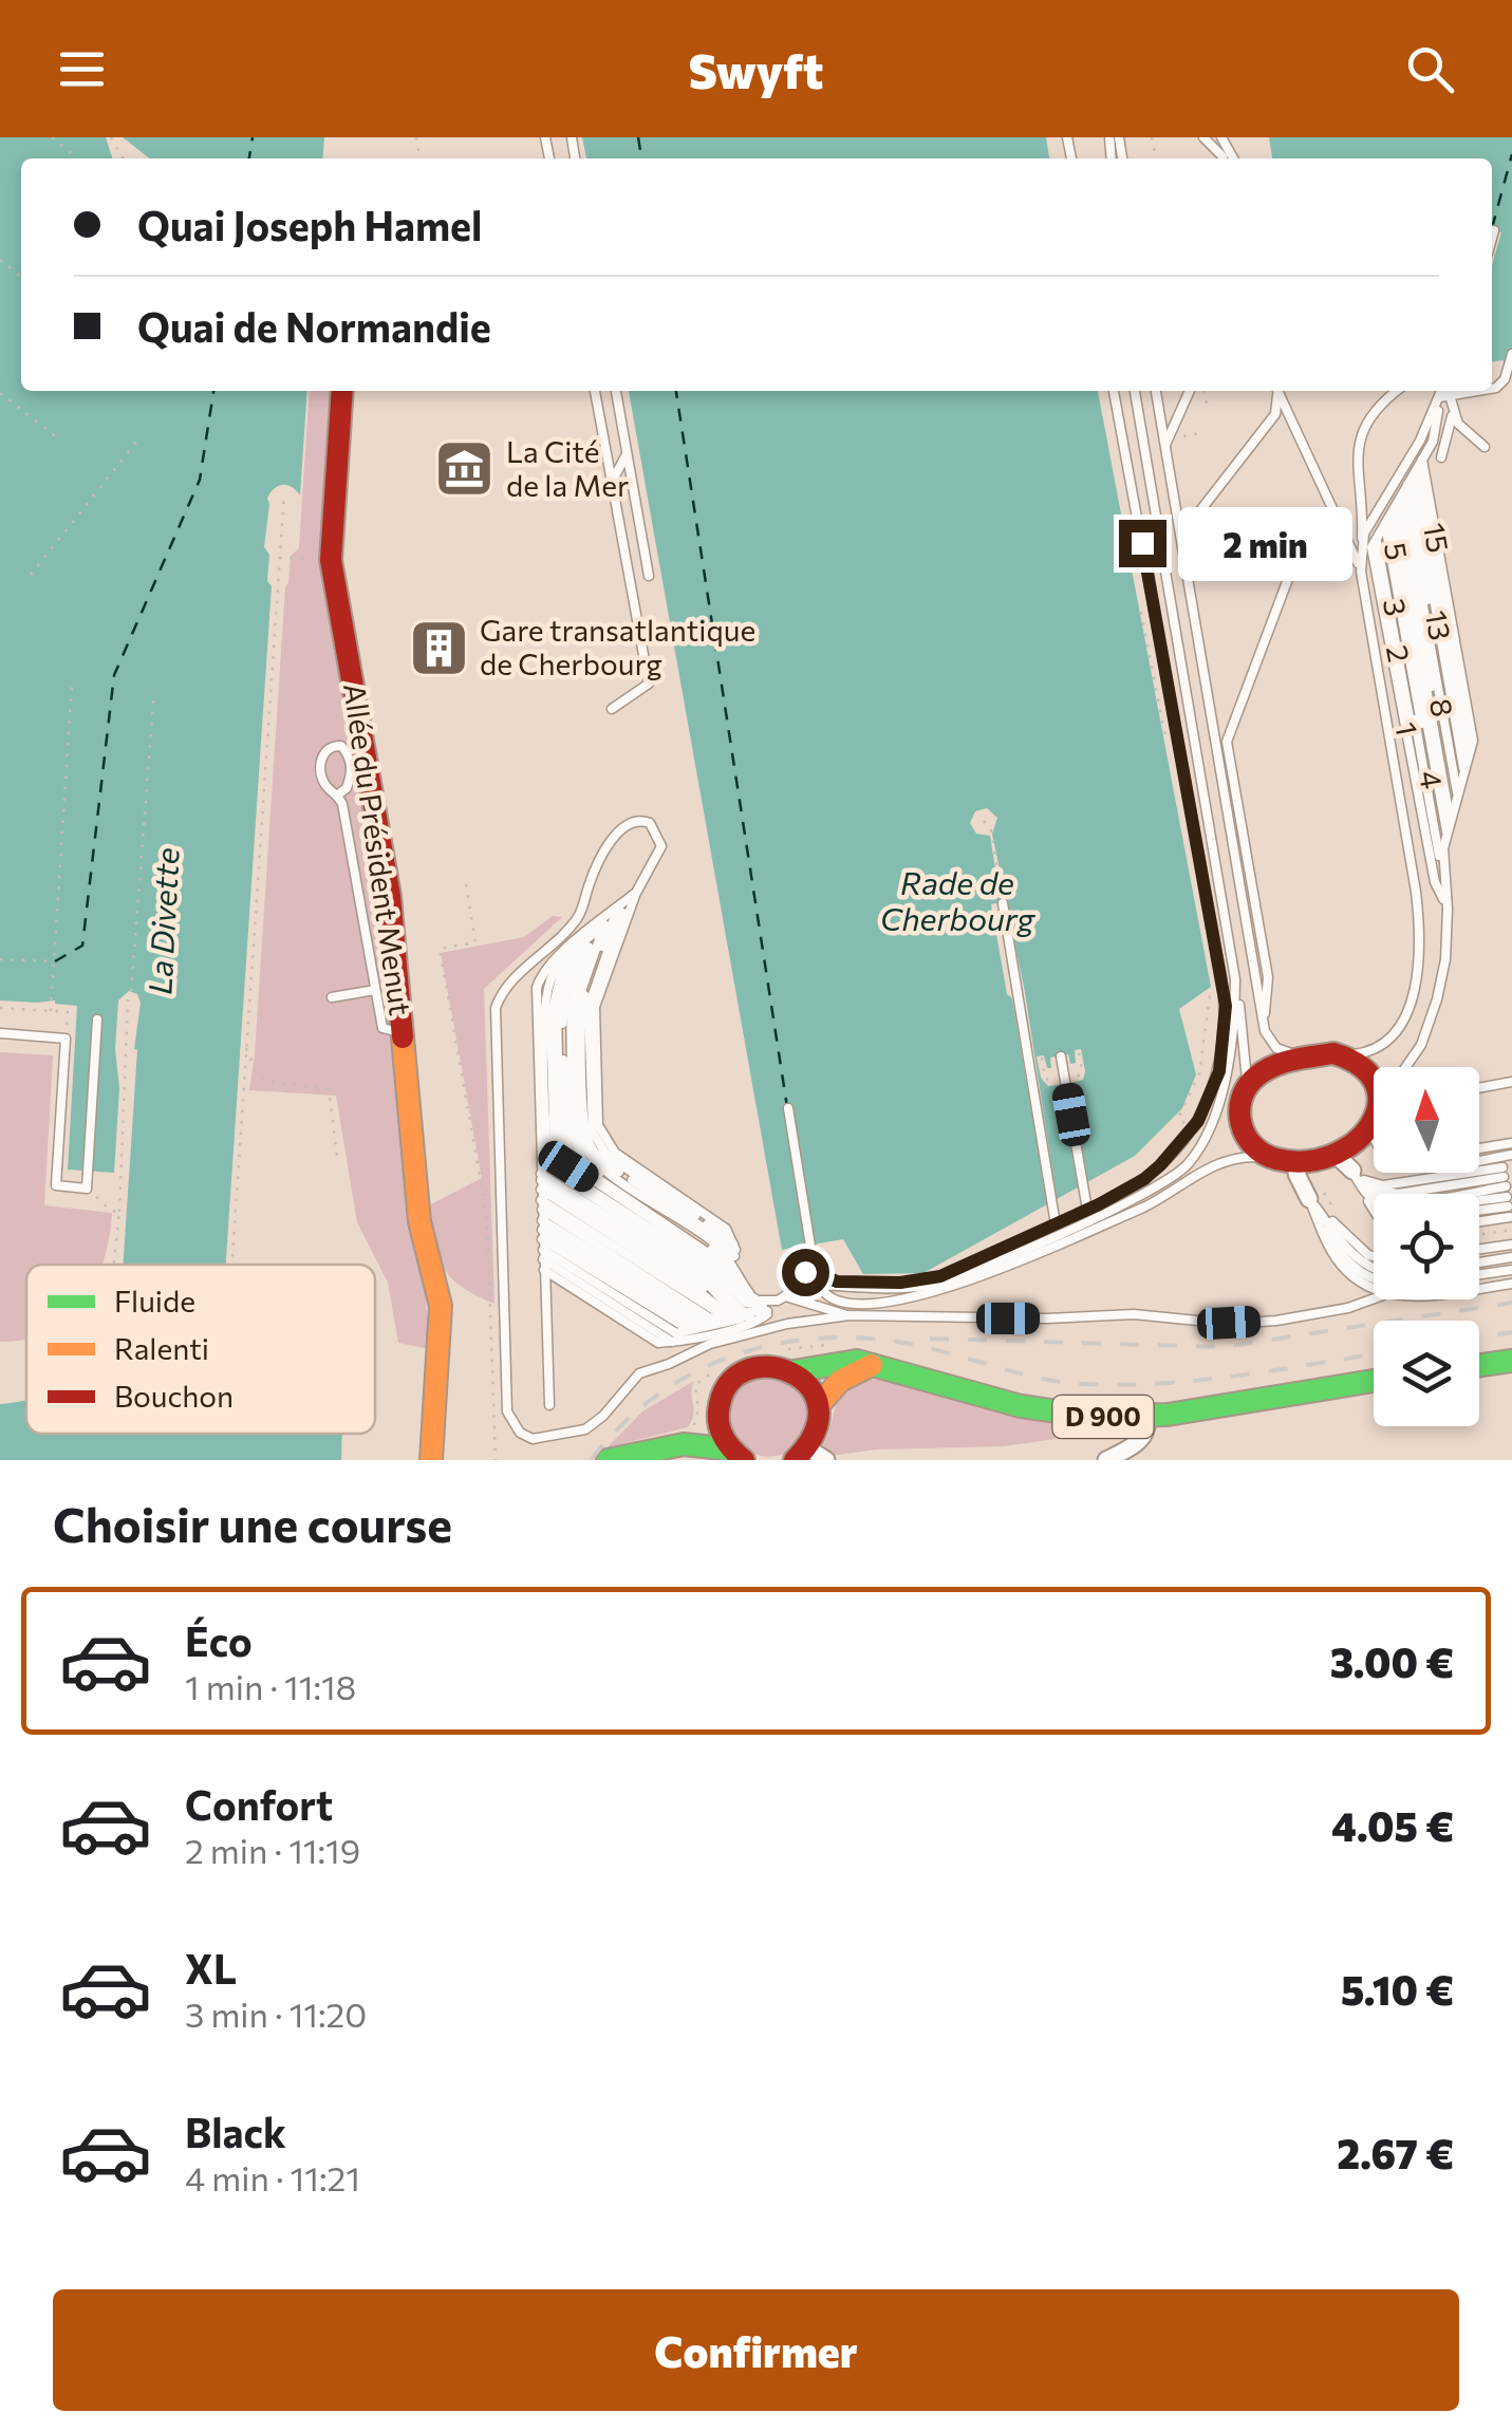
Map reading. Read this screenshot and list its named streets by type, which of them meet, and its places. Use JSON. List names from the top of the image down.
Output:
{
  "streets": {
    "street": ["Allée du Président Menut", "D 900"],
    "lane": [
      "15",
      "5",
      "3",
      "13",
      "2",
      "8",
      "1",
      "4"
    ]
  },
  "crossings": [
    ["15", "5"],
    ["15", "3"],
    ["15", "13"],
    ["15", "2"],
    ["15", "8"],
    ["15", "1"],
    ["15", "4"],
    ["5", "3"],
    ["5", "13"],
    ["5", "2"],
    ["5", "8"],
    ["5", "1"],
    ["5", "4"],
    ["3", "13"],
    ["3", "2"],
    ["3", "8"],
    ["3", "1"],
    ["3", "4"],
    ["13", "2"],
    ["13", "8"],
    ["13", "1"],
    ["13", "4"],
    ["2", "8"],
    ["2", "1"],
    ["2", "4"],
    ["8", "1"],
    ["8", "4"],
    ["1", "4"]
  ],
  "water": ["Rade de Cherbourg", "La Divette"],
  "places": {
    "museum": ["La Cité de la Mer"],
    "building": ["Gare transatlantique de Cherbourg"]
  },
  "legend": ["Fluide", "Ralenti", "Bouchon"],
  "north": "top",
  "page": {
    "header": "Swyft",
    "banner": ["Quai Joseph Hamel", "Quai de Normandie"],
    "bubble": "2 min",
    "heading": "Choisir une course",
    "list": [
      {
        "name": "Éco",
        "note": "1 min · 11:18",
        "value": "3.00 €"
      },
      {
        "name": "Confort",
        "note": "2 min · 11:19",
        "value": "4.05 €"
      },
      {
        "name": "XL",
        "note": "3 min · 11:20",
        "value": "5.10 €"
      },
      {
        "name": "Black",
        "note": "4 min · 11:21",
        "value": "2.67 €"
      }
    ],
    "buttons": "Confirmer"
  }
}
